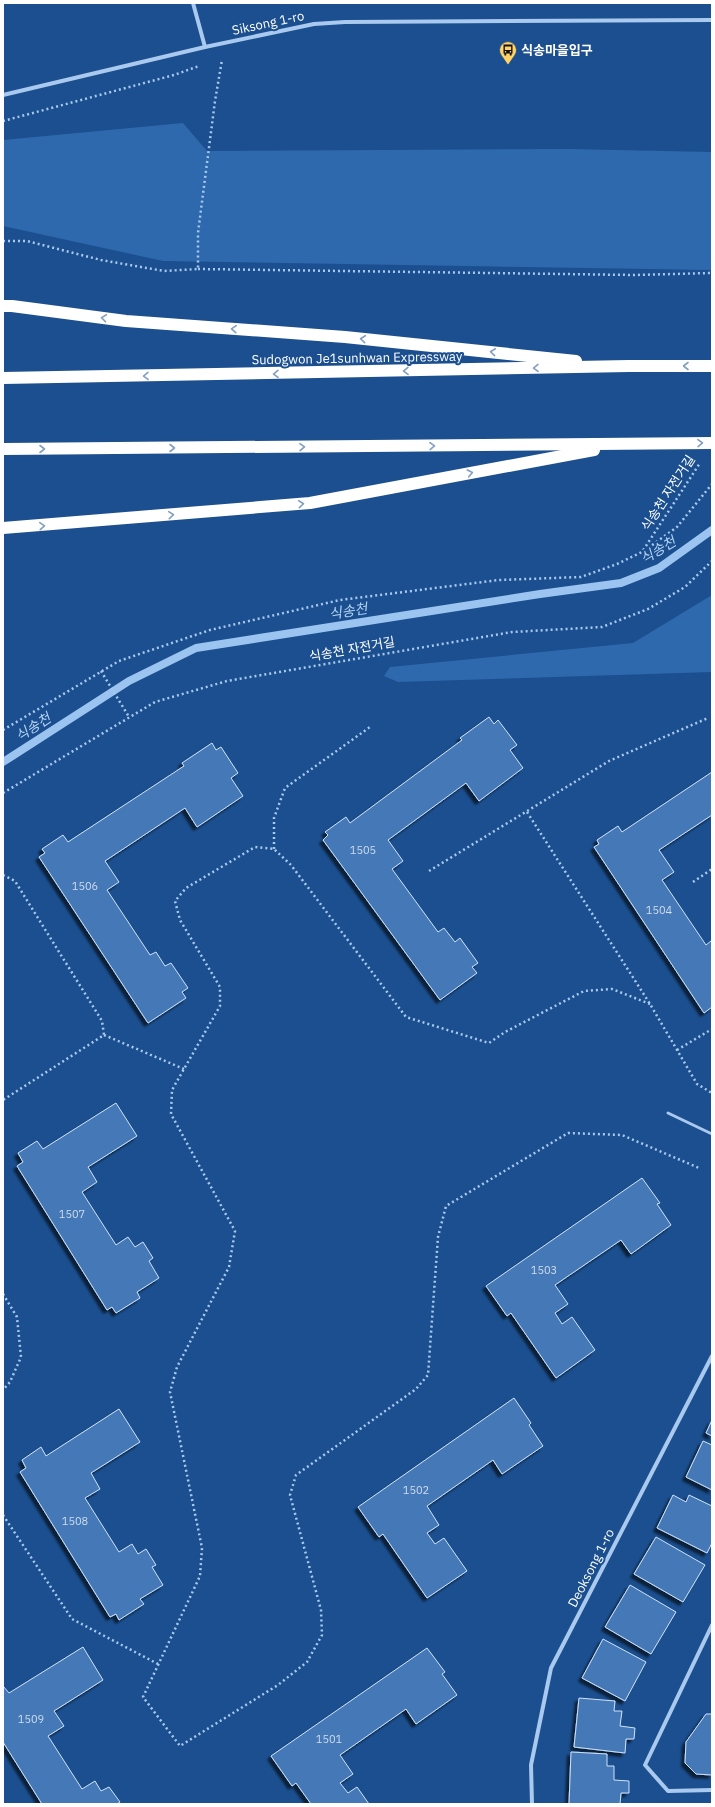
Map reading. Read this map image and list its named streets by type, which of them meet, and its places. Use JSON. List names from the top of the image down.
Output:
{
  "streets": {
    "highway": ["Sudogwon Je1sunhwan Expressway"],
    "street": ["Siksong 1-ro", "Deoksong 1-ro"],
    "path": ["식송천 자전거길"]
  },
  "water": ["식송천"],
  "places": {
    "bus stop": ["식송마을입구"]
  },
  "house_numbers": [
    "1505",
    "1506",
    "1504",
    "1507",
    "1503",
    "1502",
    "1508",
    "1509",
    "1501"
  ]
}
